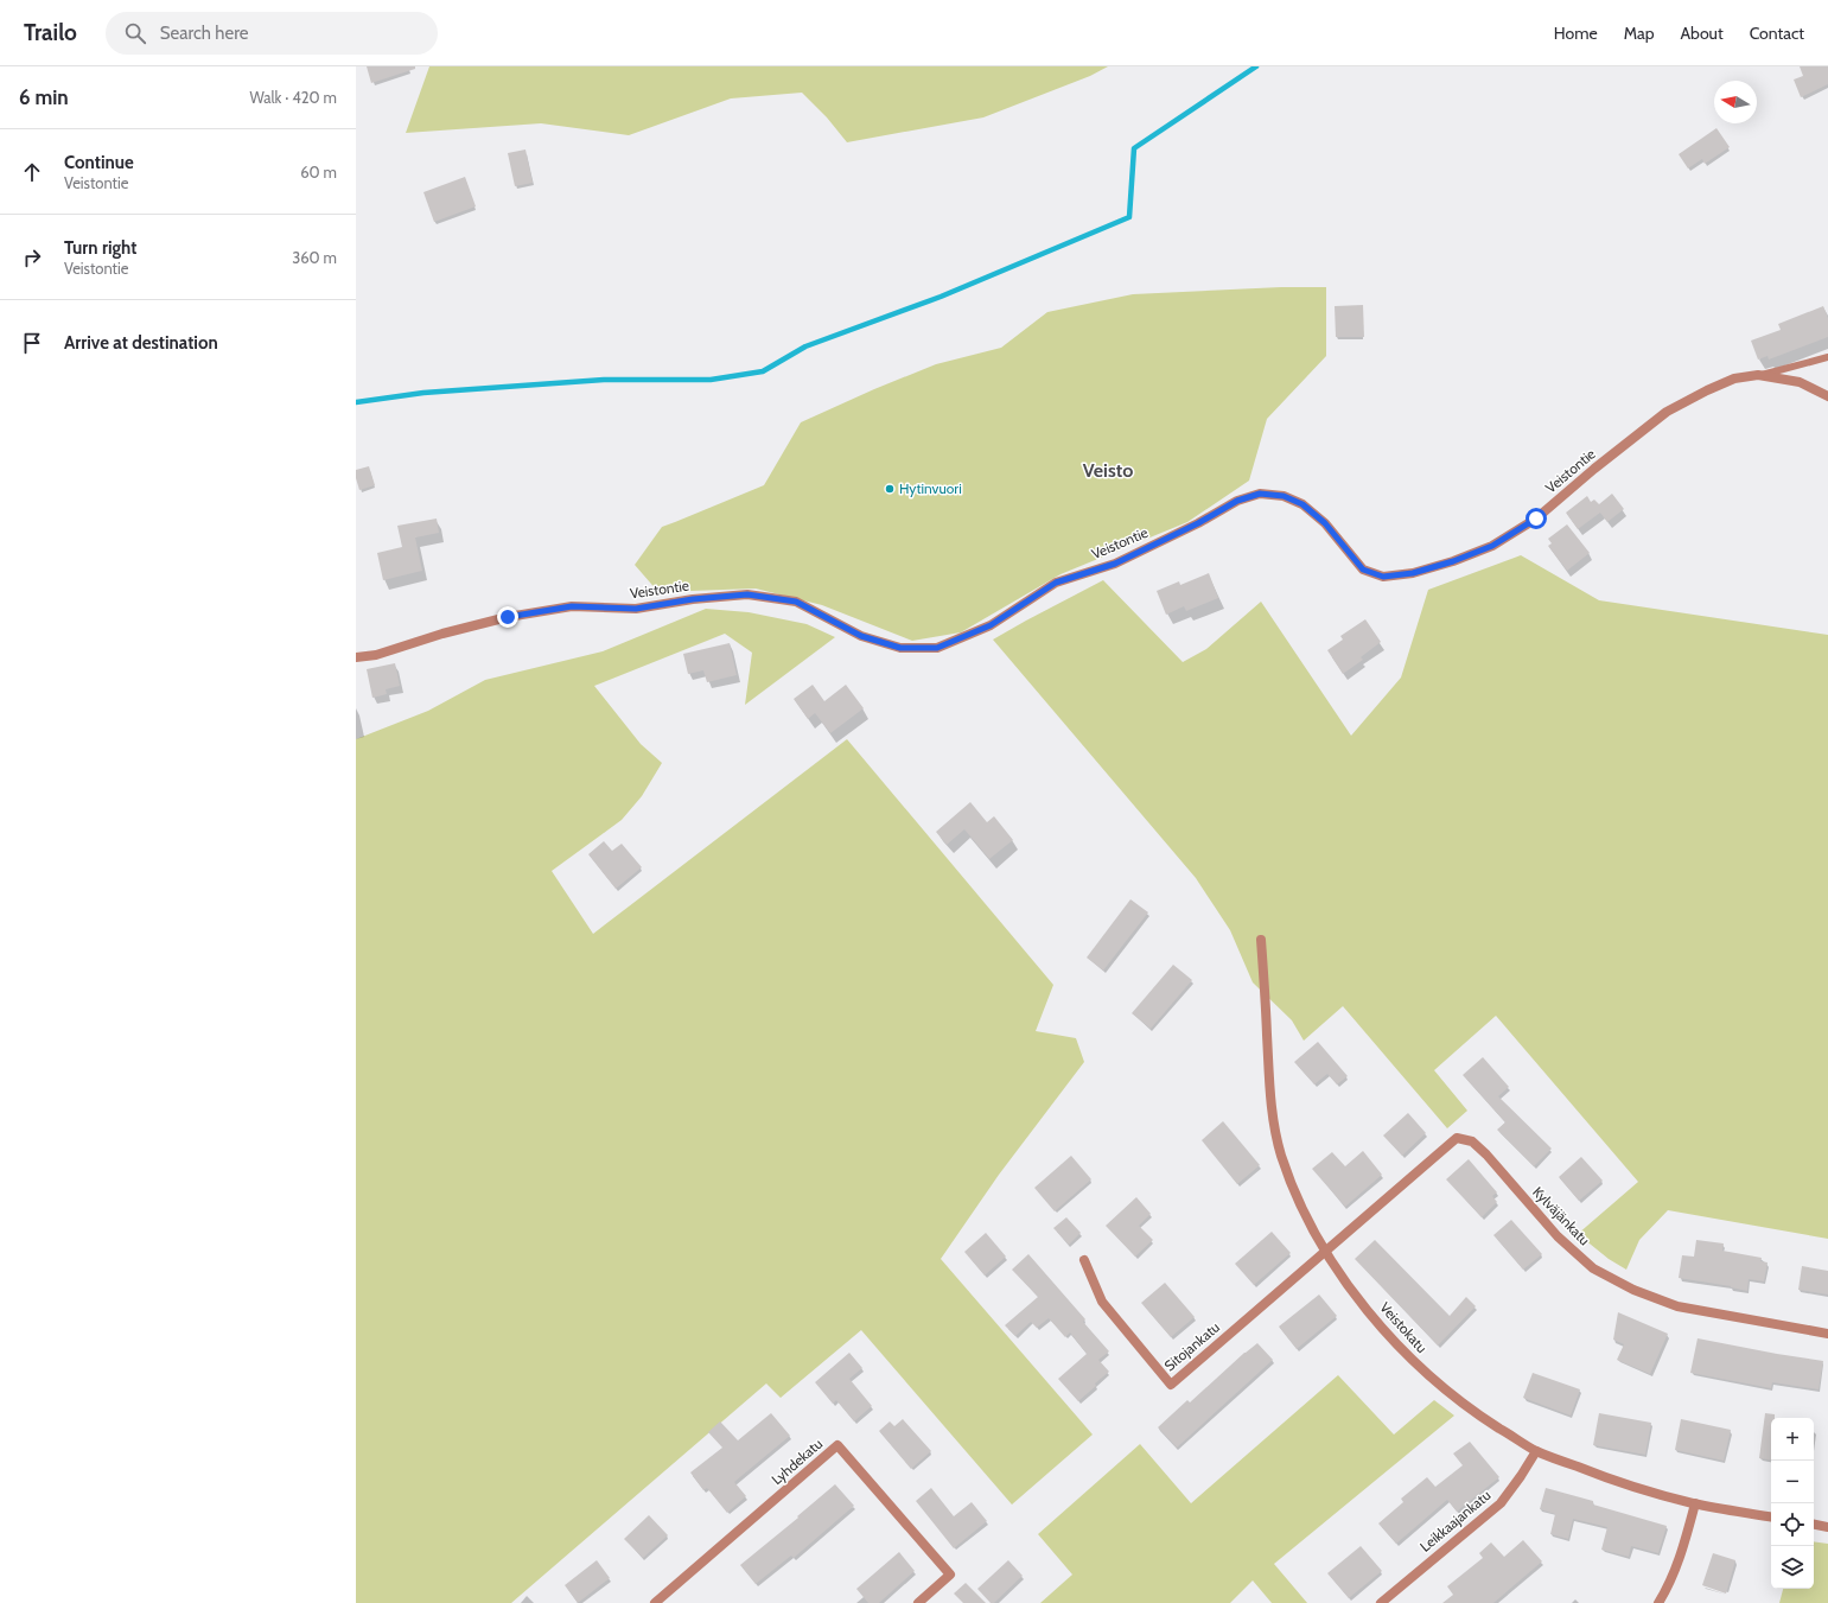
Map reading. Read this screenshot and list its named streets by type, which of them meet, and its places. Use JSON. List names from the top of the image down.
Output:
{
  "streets": {
    "street": [
      "Veistontie",
      "Kylväjänkatu",
      "Veistokatu",
      "Sitojankatu",
      "Lyhdekatu",
      "Leikkaajankatu"
    ]
  },
  "crossings": [
    ["Kylväjänkatu", "Veistokatu"],
    ["Kylväjänkatu", "Sitojankatu"],
    ["Veistokatu", "Sitojankatu"],
    ["Veistokatu", "Leikkaajankatu"]
  ],
  "districts": ["Veisto"],
  "places": ["Hytinvuori"],
  "north": "left",
  "page": {
    "header": "Trailo",
    "search": "Search here",
    "nav": [
      "Home",
      "Map",
      "About",
      "Contact"
    ],
    "heading": ["6 min", "Walk · 420 m"],
    "list": [
      ["Continue", "Veistontie", "60 m"],
      ["Turn right", "Veistontie", "360 m"],
      "Arrive at destination"
    ],
    "map_buttons": ["+", "−"]
  }
}
